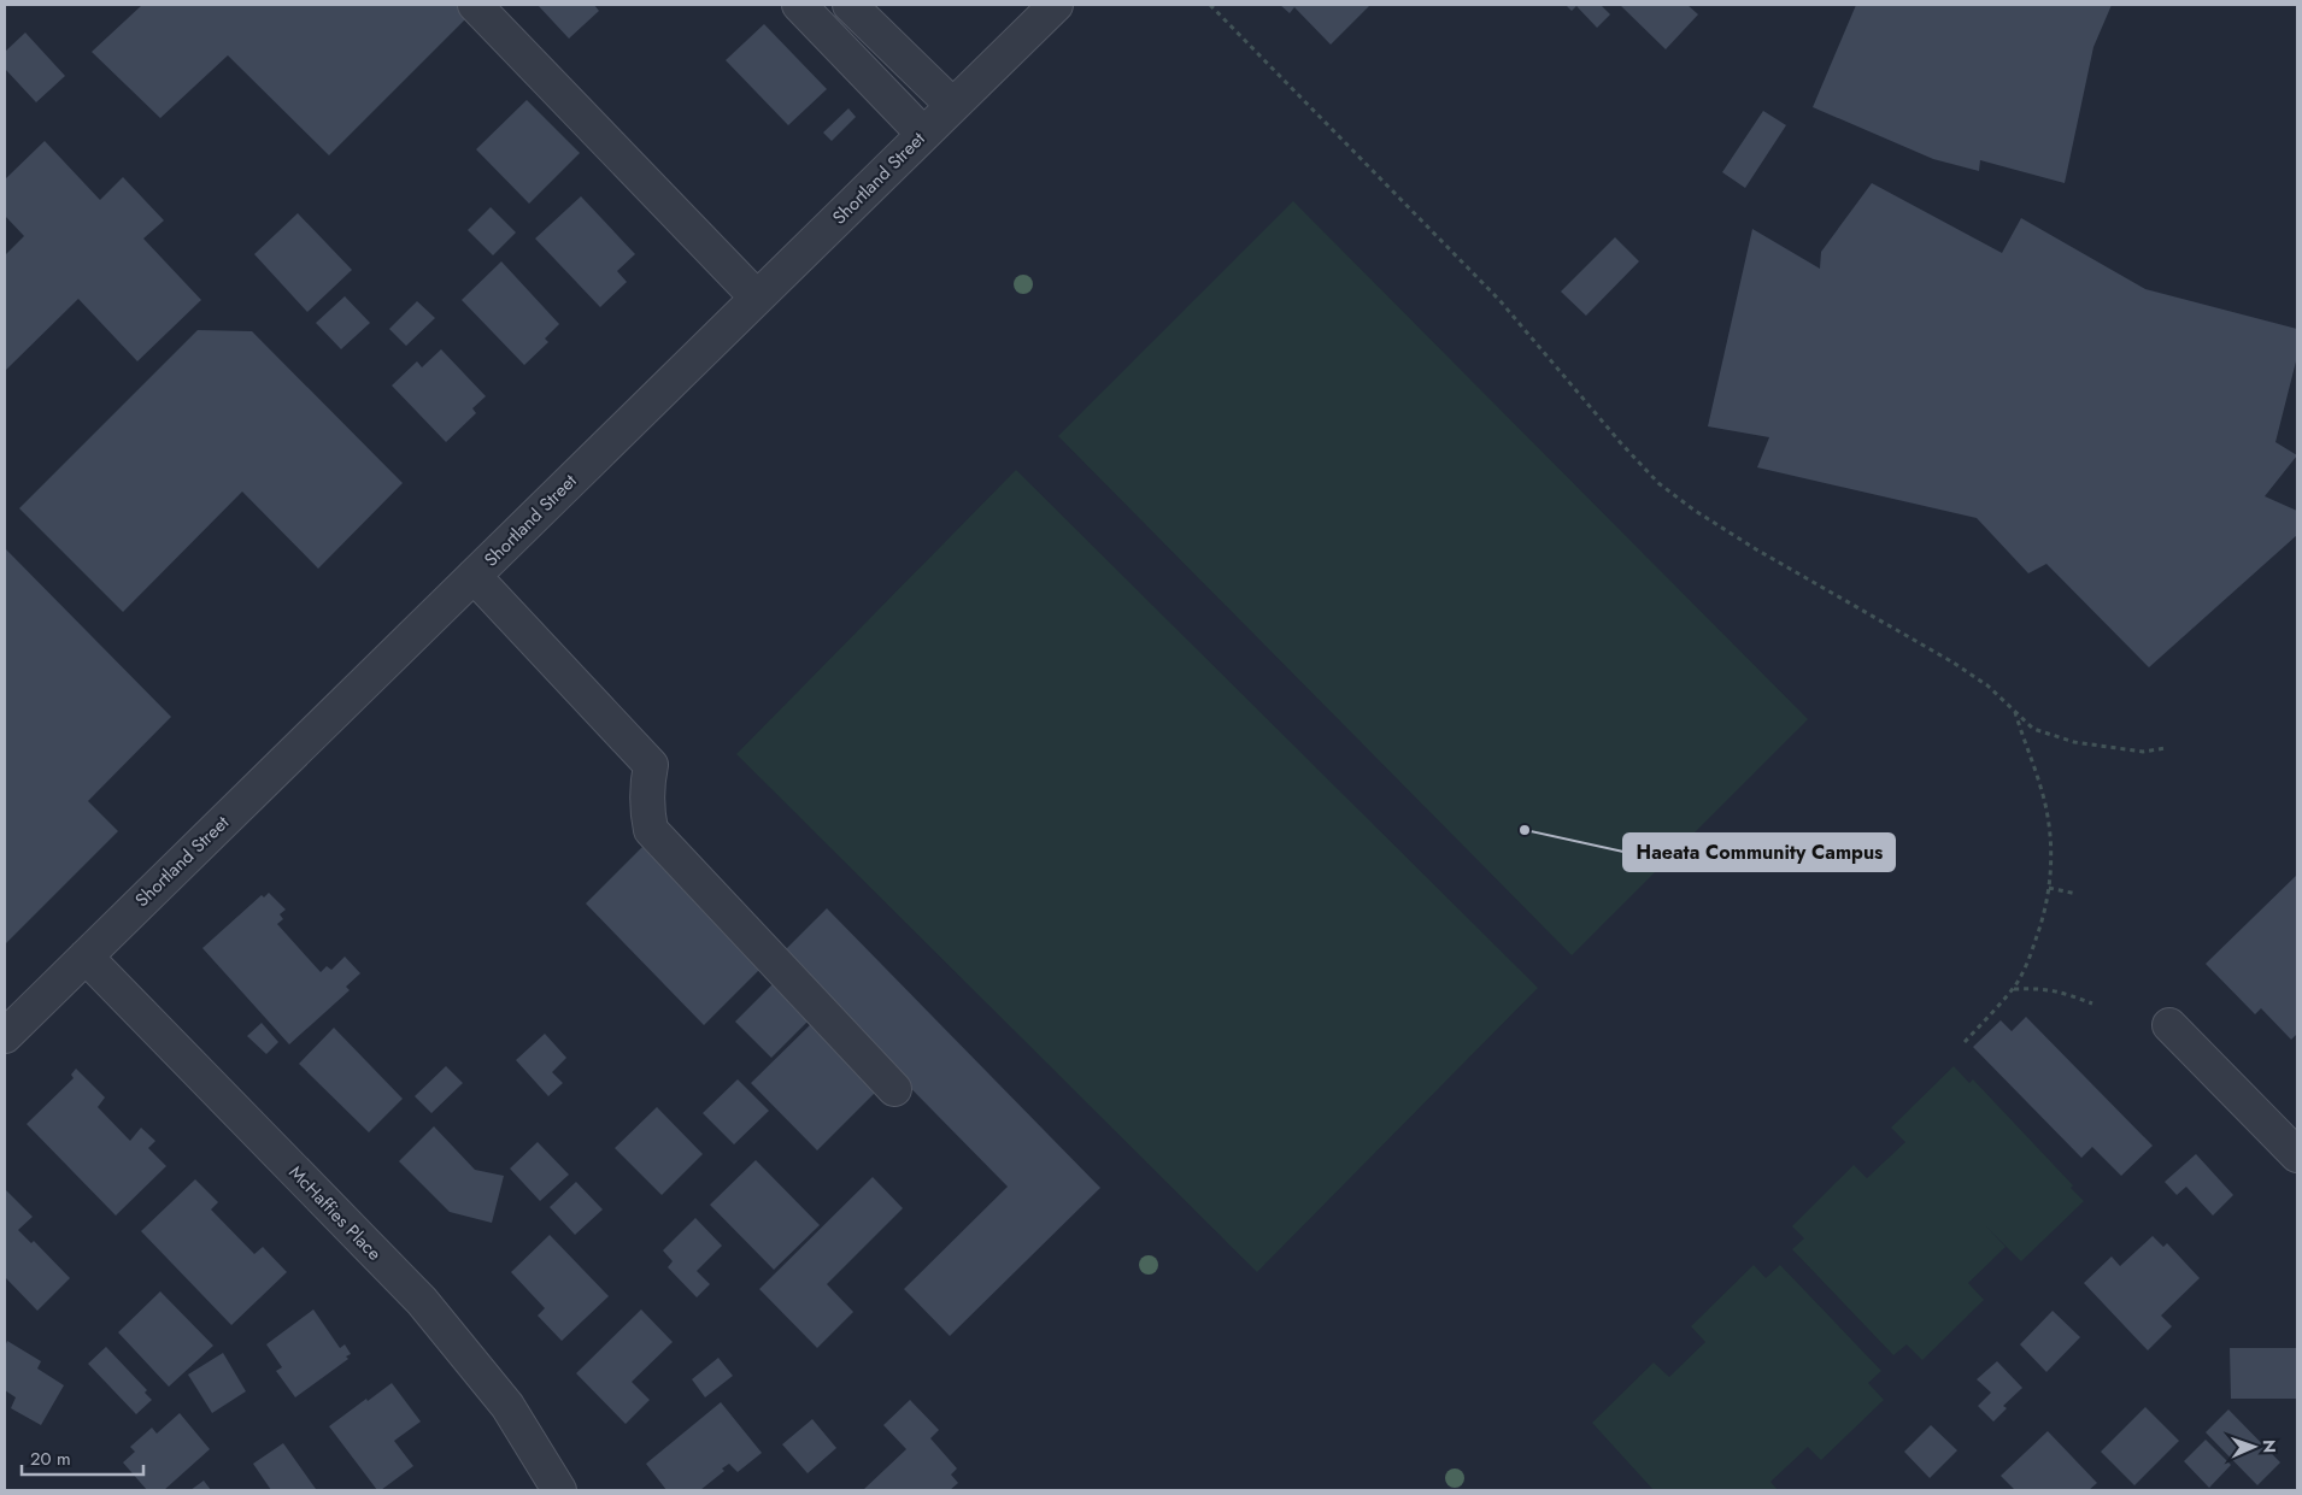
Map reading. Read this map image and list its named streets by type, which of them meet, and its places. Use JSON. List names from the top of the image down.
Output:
{
  "streets": {
    "street": ["Shortland Street", "McHaffies Place"]
  },
  "crossings": [
    ["Shortland Street", "McHaffies Place"]
  ],
  "places": ["Haeata Community Campus"],
  "scale_bar": "20 m",
  "north": "right"
}
